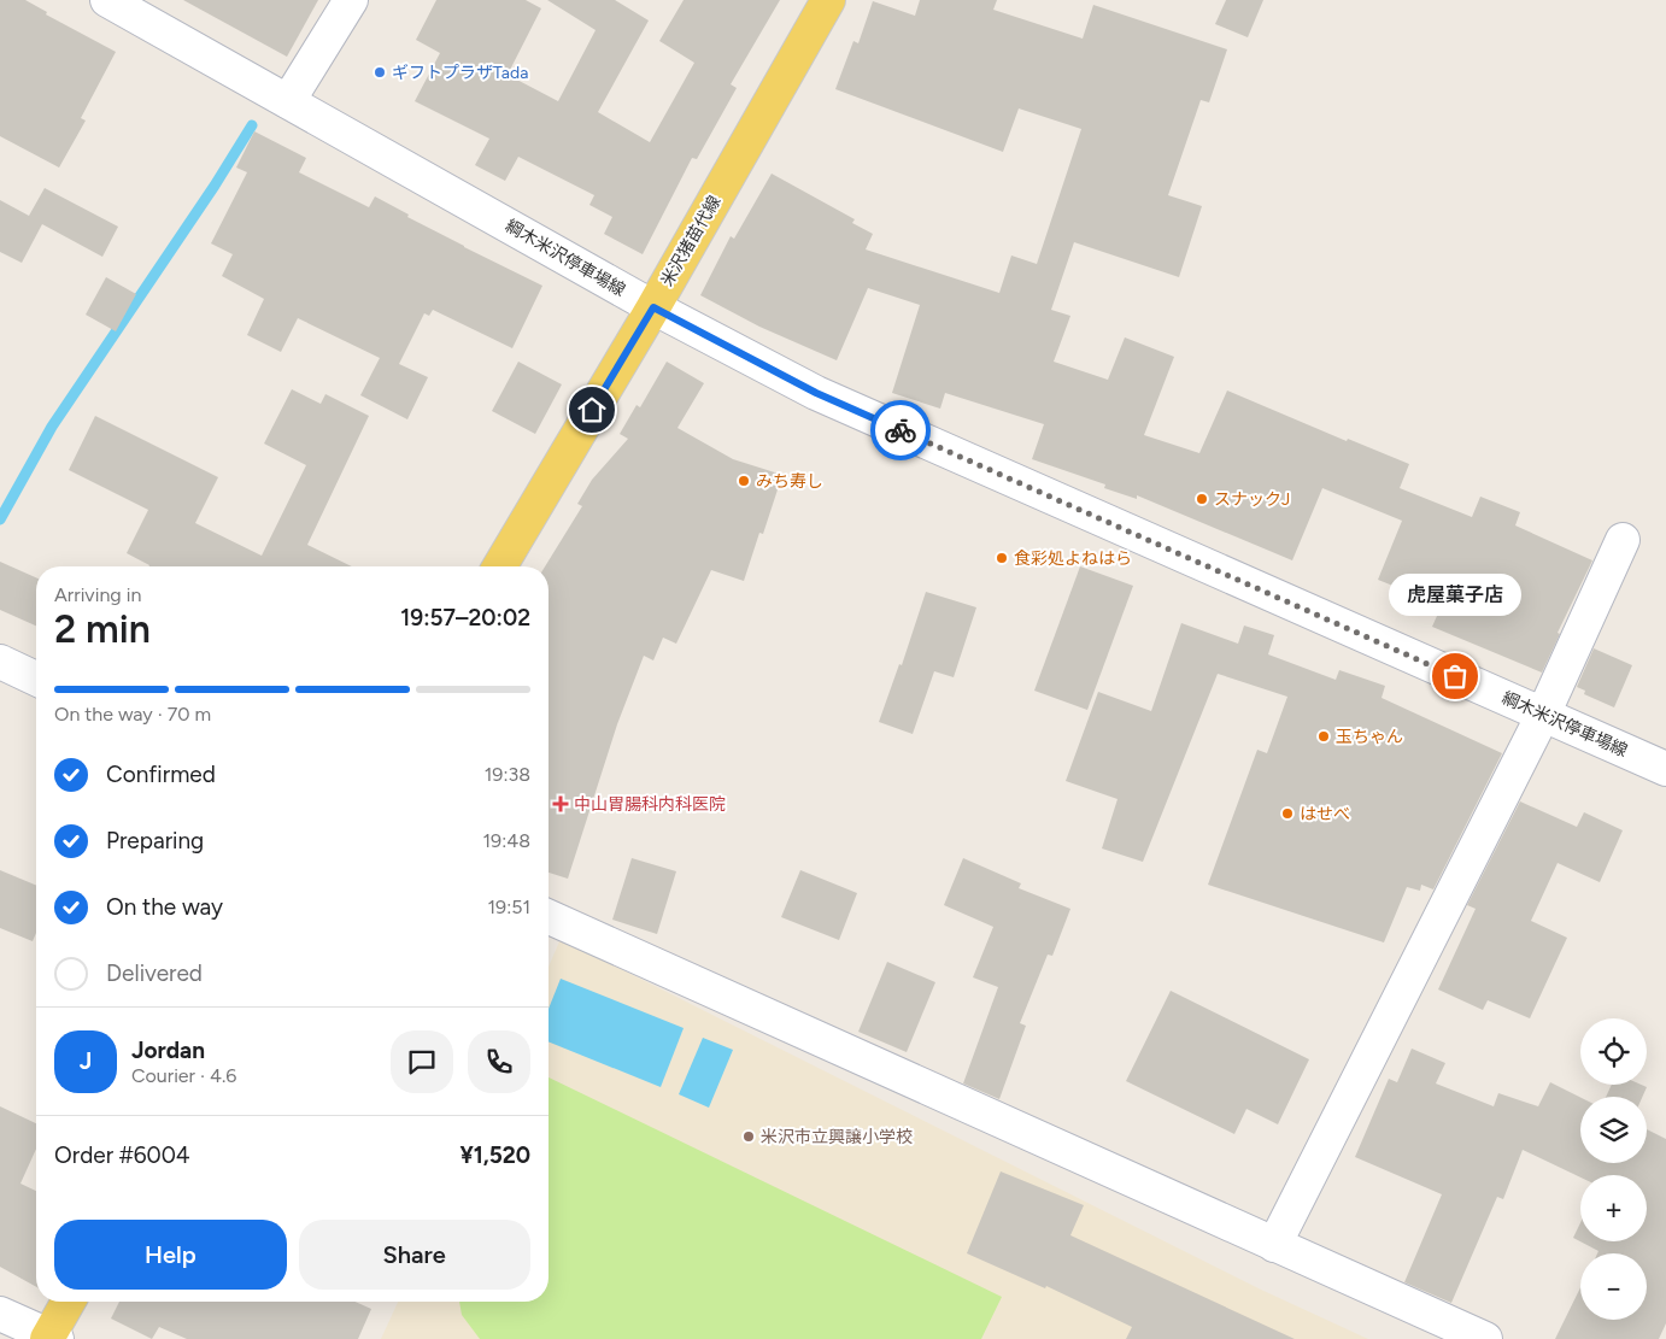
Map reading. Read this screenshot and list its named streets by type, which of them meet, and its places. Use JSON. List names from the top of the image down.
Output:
{
  "streets": {
    "main road": ["米沢猪苗代線"],
    "street": ["綱木米沢停車場線"]
  },
  "crossings": [
    ["米沢猪苗代線", "綱木米沢停車場線"]
  ],
  "places": {
    "other": [
      "ギフトプラザTada",
      "みち寿し",
      "スナックJ",
      "食彩処よねはら",
      "虎屋菓子店",
      "玉ちゃん",
      "はせべ",
      "米沢市立興譲小学校"
    ],
    "health": ["中山胃腸科内科医院"]
  },
  "page": {
    "heading": ["2 min", "Arriving in", "19:57–20:02"],
    "panel": [
      "Jordan",
      "Courier · 4.6",
      "Order #6004",
      "¥1,520"
    ],
    "bubble": "虎屋菓子店",
    "bar": "On the way · 70 m",
    "list": [
      ["Confirmed", "19:38"],
      ["Preparing", "19:48"],
      ["On the way", "19:51"],
      "Delivered"
    ],
    "map_buttons": ["+", "−"],
    "round": "J",
    "buttons": ["Help", "Share"]
  }
}
